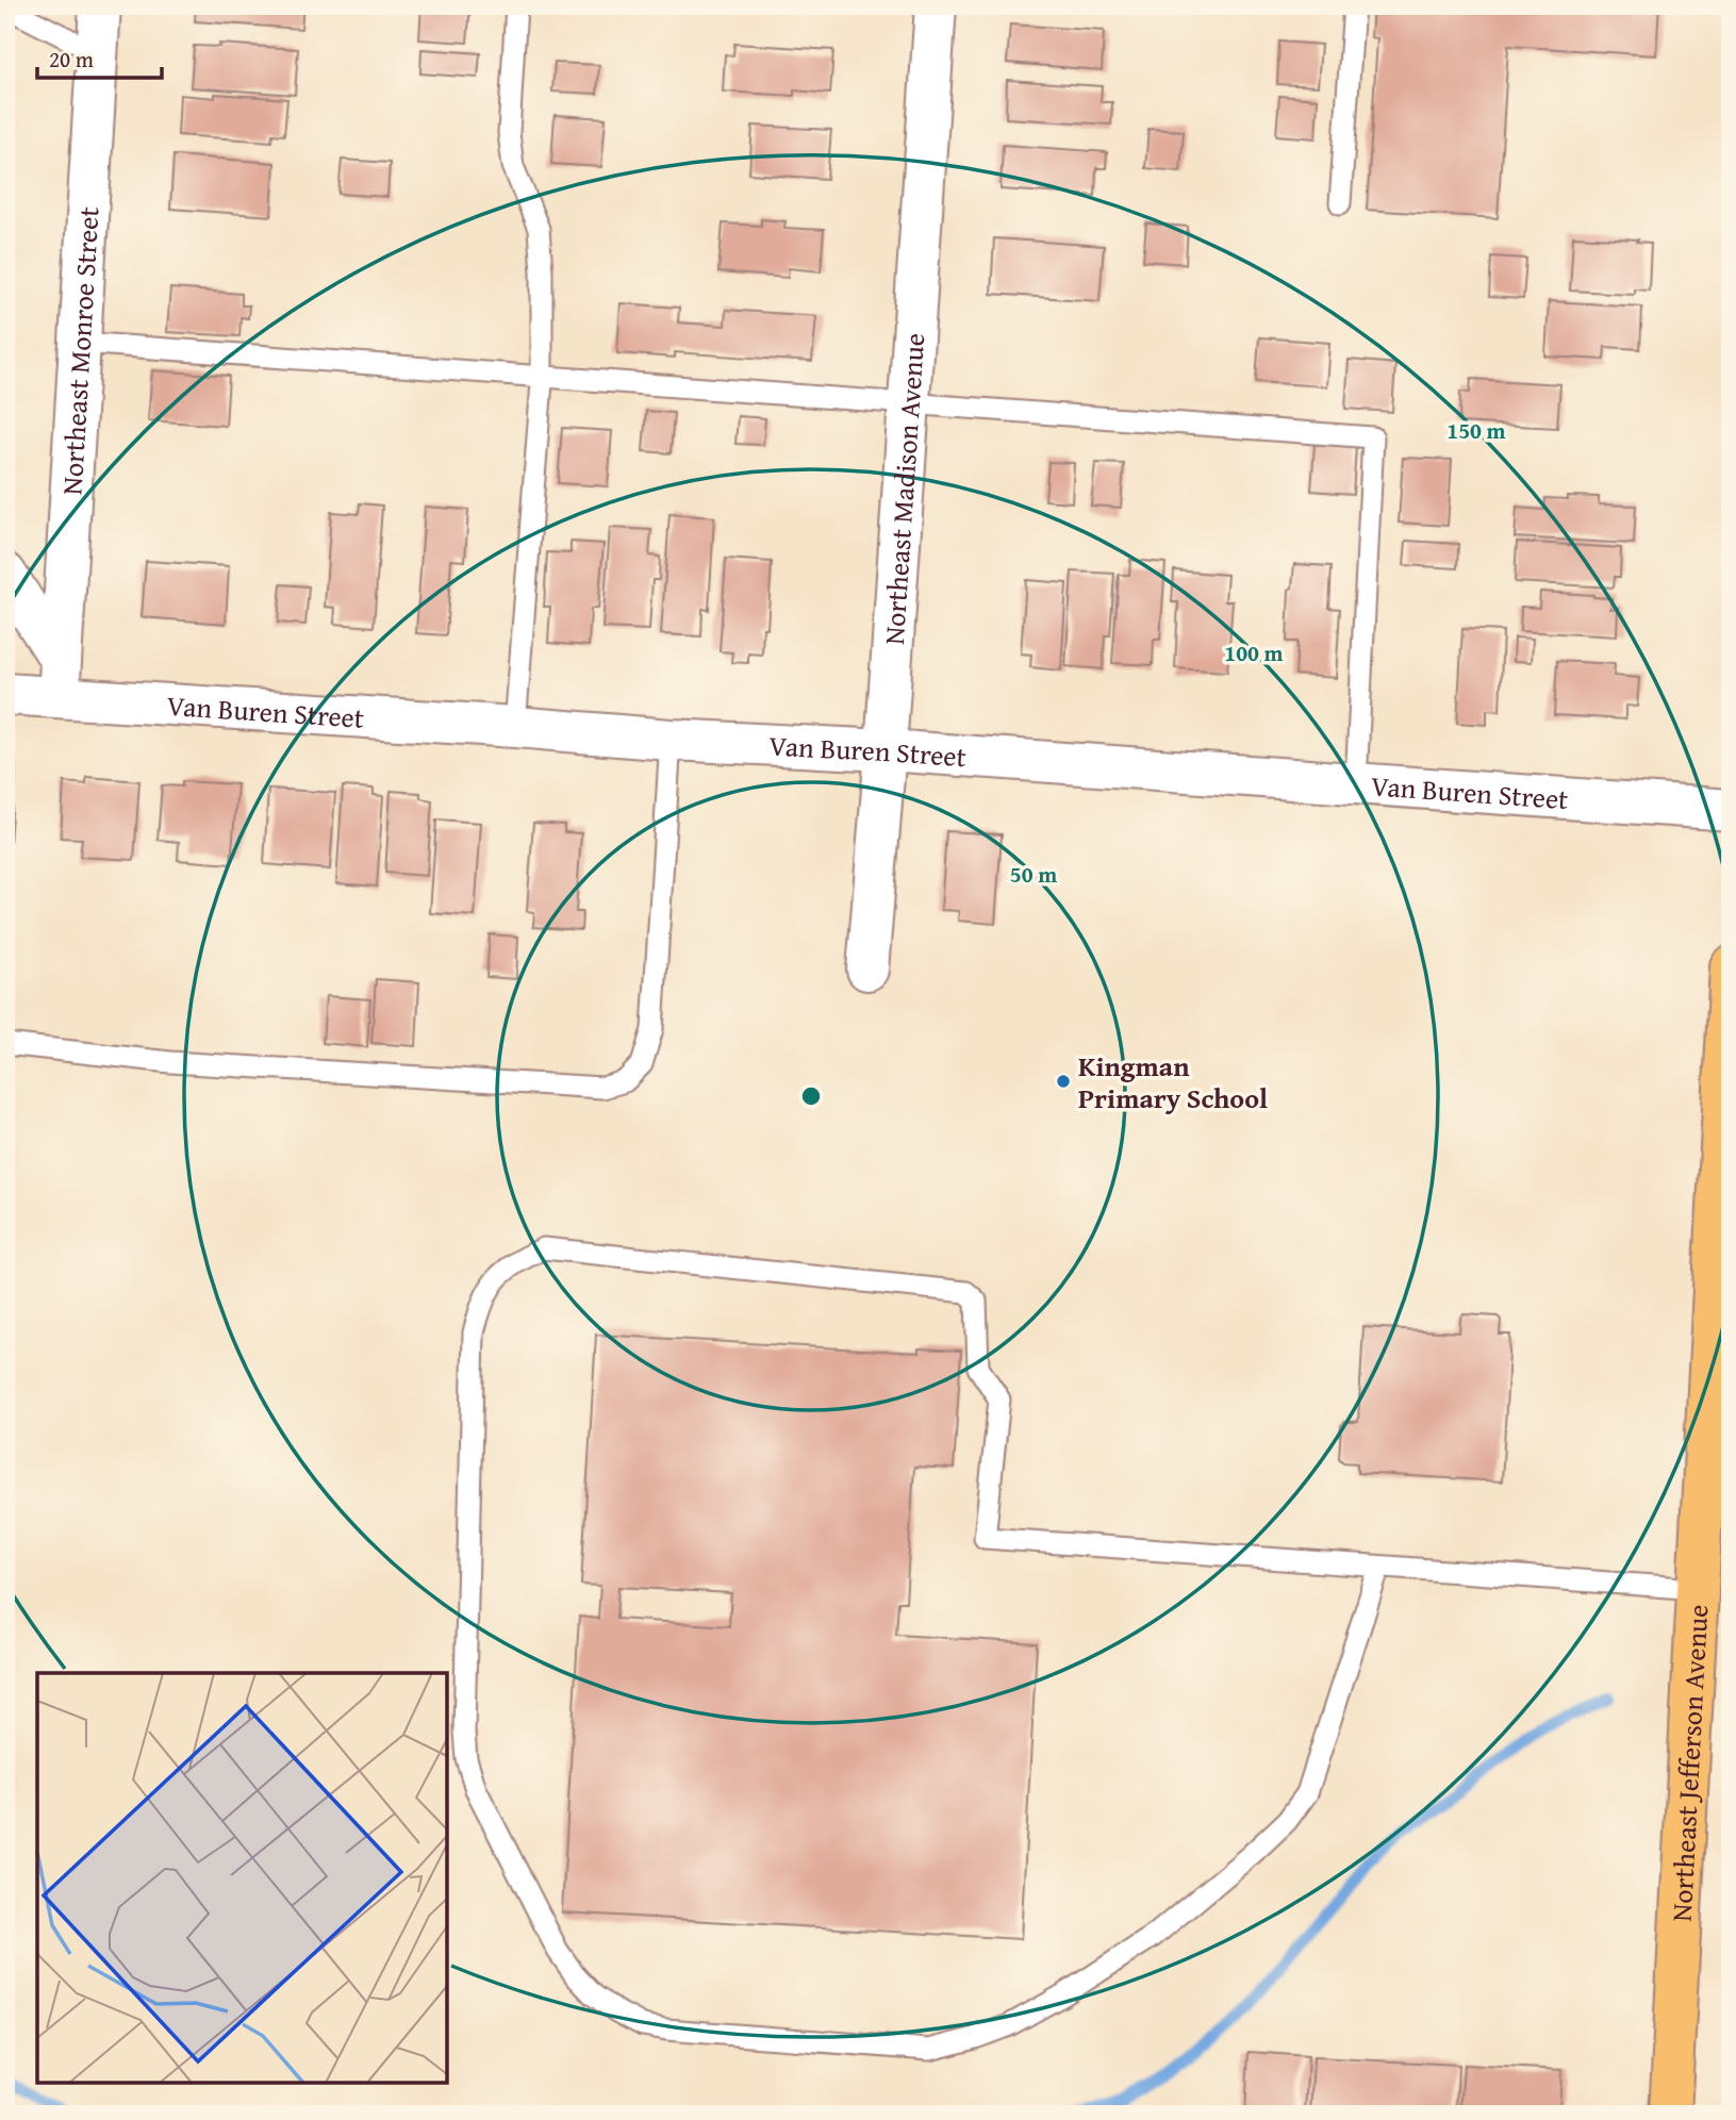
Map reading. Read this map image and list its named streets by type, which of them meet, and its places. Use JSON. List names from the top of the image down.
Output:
{
  "streets": {
    "main road": ["Northeast Jefferson Avenue"],
    "street": ["Northeast Monroe Street", "Northeast Madison Avenue", "Van Buren Street"]
  },
  "crossings": [
    ["Northeast Monroe Street", "Van Buren Street"],
    ["Northeast Madison Avenue", "Van Buren Street"]
  ],
  "places": ["Kingman Primary School"],
  "scale_bar": "20 m",
  "rings": ["150 m", "100 m", "50 m"]
}
